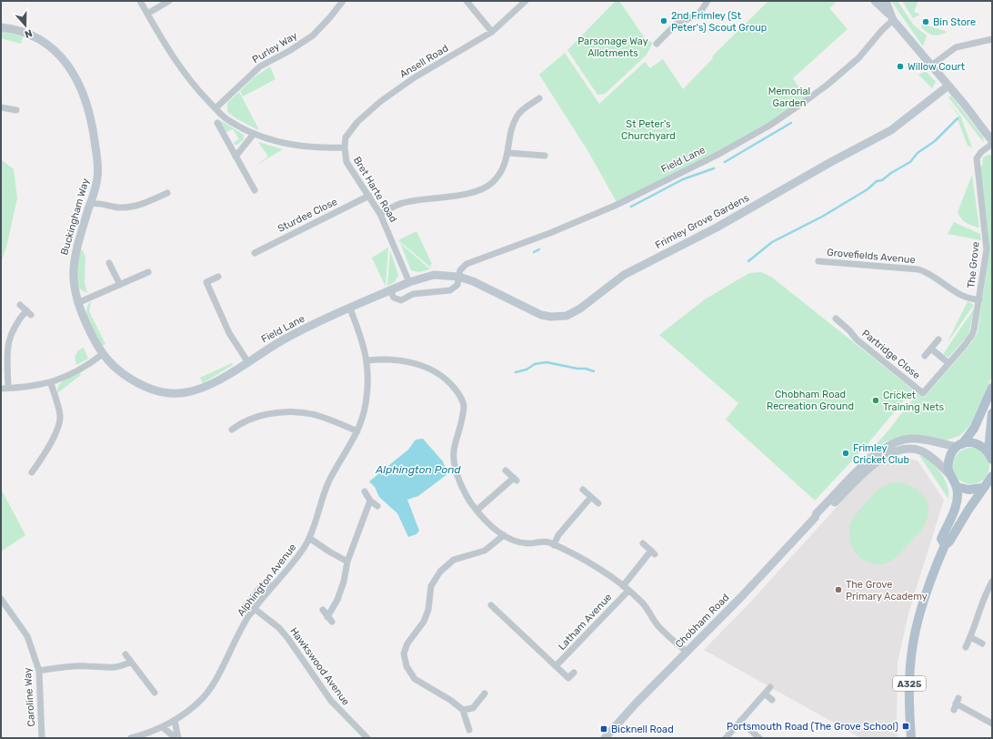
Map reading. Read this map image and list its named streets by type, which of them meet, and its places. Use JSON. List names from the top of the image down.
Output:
{
  "streets": {
    "main road": ["A325"],
    "street": [
      "Purley Way",
      "Ansell Road",
      "Field Lane",
      "Bret Harte Road",
      "Sturdee Close",
      "Buckingham Way",
      "Frimley Grove Gardens",
      "Grovefields Avenue",
      "The Grove",
      "Partridge Close",
      "Alphington Avenue",
      "Chobham Road",
      "Latham Avenue",
      "Hawkswood Avenue",
      "Caroline Way"
    ]
  },
  "crossings": [
    ["Ansell Road", "Bret Harte Road"],
    ["Field Lane", "Bret Harte Road"],
    ["Field Lane", "Buckingham Way"],
    ["Field Lane", "Frimley Grove Gardens"],
    ["Field Lane", "Alphington Avenue"],
    ["Bret Harte Road", "Sturdee Close"],
    ["Grovefields Avenue", "The Grove"],
    ["The Grove", "Partridge Close"],
    ["Alphington Avenue", "Hawkswood Avenue"]
  ],
  "water": ["Alphington Pond"],
  "parks": [
    "Parsonage Way Allotments",
    "Memorial Garden",
    "St Peter's Churchyard",
    "Chobham Road Recreation Ground"
  ],
  "places": {
    "other": [
      "2nd Frimley (St Peter's) Scout Group",
      "Bin Store",
      "Willow Court",
      "Cricket Training Nets",
      "Frimley Cricket Club",
      "The Grove Primary Academy"
    ],
    "transit": ["Portsmouth Road (The Grove School)", "Bicknell Road"]
  },
  "north": "bottom"
}
